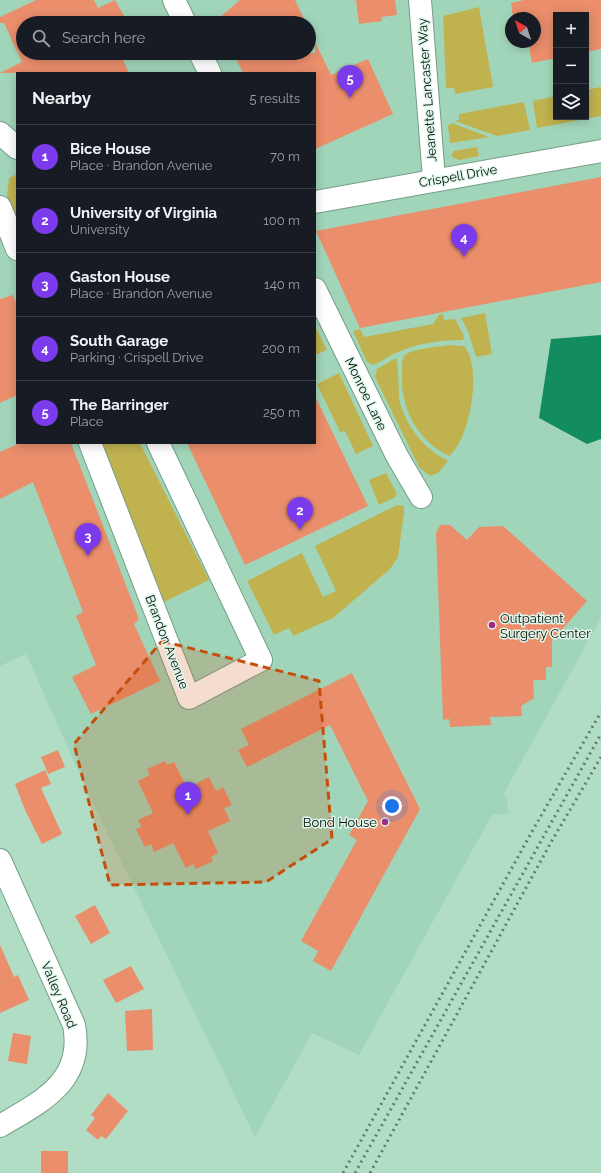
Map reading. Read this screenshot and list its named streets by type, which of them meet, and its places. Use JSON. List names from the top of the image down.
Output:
{
  "streets": {
    "street": [
      "Jeanette Lancaster Way",
      "Crispell Drive",
      "Monroe Lane",
      "Brandon Avenue",
      "Valley Road"
    ]
  },
  "crossings": [
    ["Jeanette Lancaster Way", "Crispell Drive"]
  ],
  "places": ["Outpatient Surgery Center", "Bond House"],
  "north": "top left",
  "page": {
    "map_buttons": ["+", "−"],
    "search": "Search here",
    "pins": [
      "5",
      "4",
      "2",
      "3",
      "1"
    ],
    "heading": ["Nearby", "5 results"],
    "list": [
      {
        "mark": "1",
        "name": "Bice House",
        "note": "Place · Brandon Avenue",
        "value": "70 m"
      },
      {
        "mark": "2",
        "name": "University of Virginia",
        "note": "University",
        "value": "100 m"
      },
      {
        "mark": "3",
        "name": "Gaston House",
        "note": "Place · Brandon Avenue",
        "value": "140 m"
      },
      {
        "mark": "4",
        "name": "South Garage",
        "note": "Parking · Crispell Drive",
        "value": "200 m"
      },
      {
        "mark": "5",
        "name": "The Barringer",
        "note": "Place",
        "value": "250 m"
      }
    ]
  }
}
